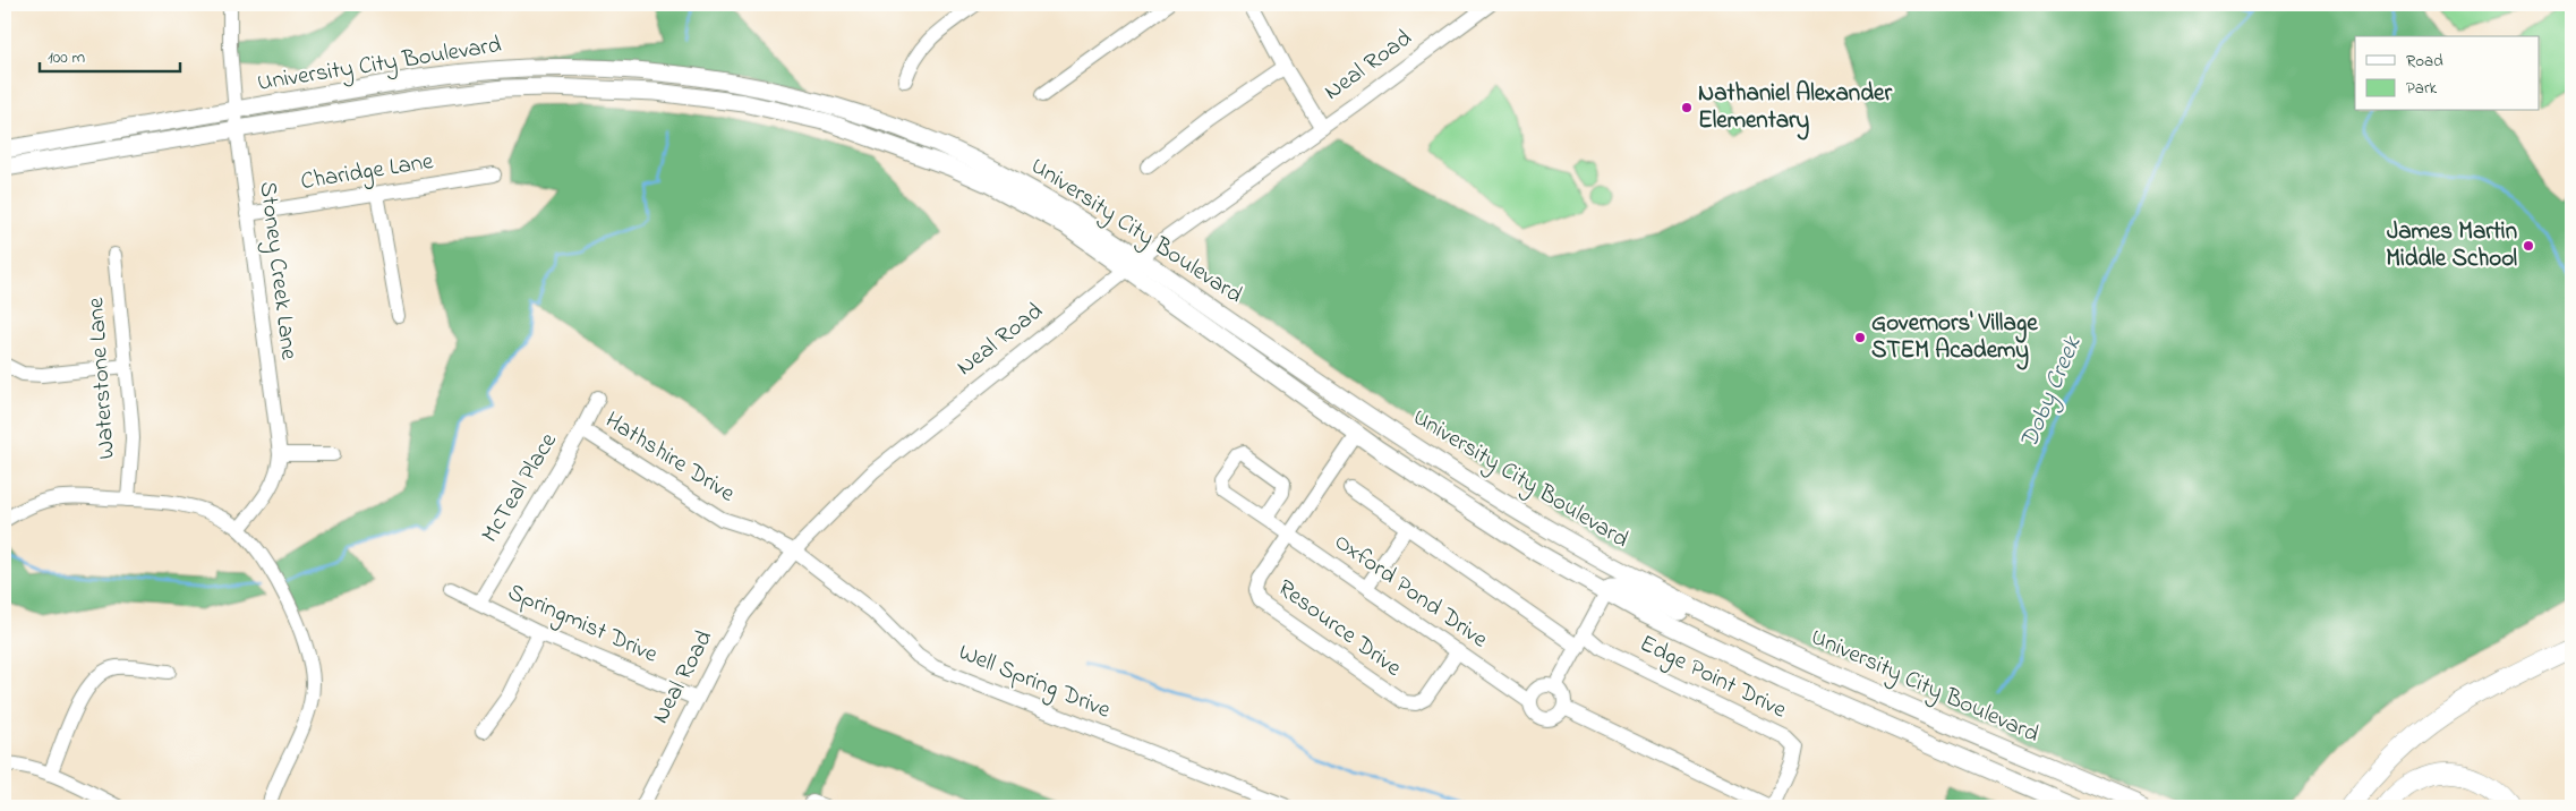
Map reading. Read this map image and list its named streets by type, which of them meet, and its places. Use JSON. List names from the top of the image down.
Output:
{
  "streets": {
    "main road": ["University City Boulevard"],
    "street": [
      "Neal Road",
      "Charidge Lane",
      "Stoney Creek Lane",
      "Waterstone Lane",
      "Hathshire Drive",
      "McTeal Place",
      "Oxford Pond Drive",
      "Springmist Drive",
      "Resource Drive",
      "Edge Point Drive",
      "Well Spring Drive"
    ]
  },
  "crossings": [
    ["University City Boulevard", "Neal Road"],
    ["University City Boulevard", "Stoney Creek Lane"],
    ["University City Boulevard", "Resource Drive"],
    ["Neal Road", "Hathshire Drive"],
    ["Neal Road", "Springmist Drive"],
    ["Neal Road", "Well Spring Drive"],
    ["Charidge Lane", "Stoney Creek Lane"],
    ["Hathshire Drive", "McTeal Place"],
    ["Hathshire Drive", "Well Spring Drive"],
    ["McTeal Place", "Springmist Drive"],
    ["Oxford Pond Drive", "Resource Drive"]
  ],
  "water": ["Doby Creek"],
  "places": ["Nathaniel Alexander Elementary", "James Martin Middle School", "Governors' Village STEM Academy"],
  "legend": ["Road", "Park"],
  "scale_bar": "100 m"
}
